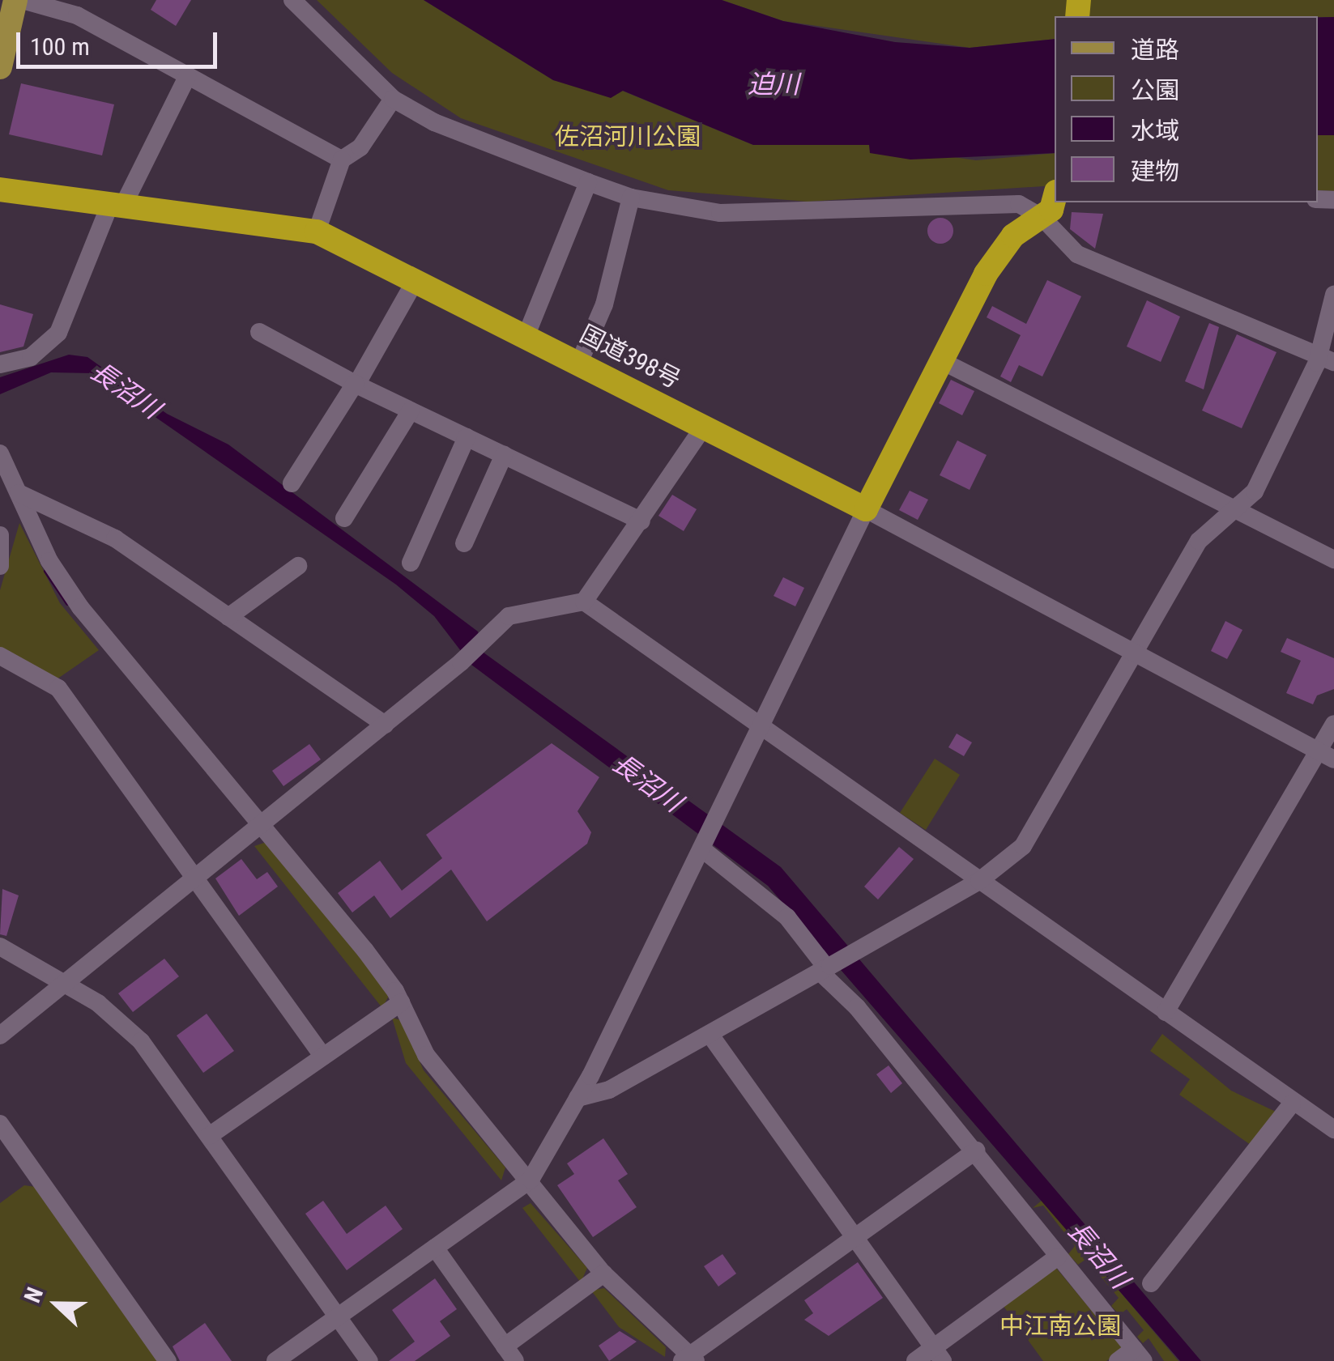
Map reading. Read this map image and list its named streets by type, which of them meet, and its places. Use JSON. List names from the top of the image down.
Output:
{
  "streets": {
    "highway": ["国道398号"]
  },
  "water": ["迫川", "長沼川"],
  "parks": ["佐沼河川公園", "中江南公園"],
  "legend": [
    "道路",
    "公園",
    "水域",
    "建物"
  ],
  "scale_bar": "100 m",
  "north": "left"
}
